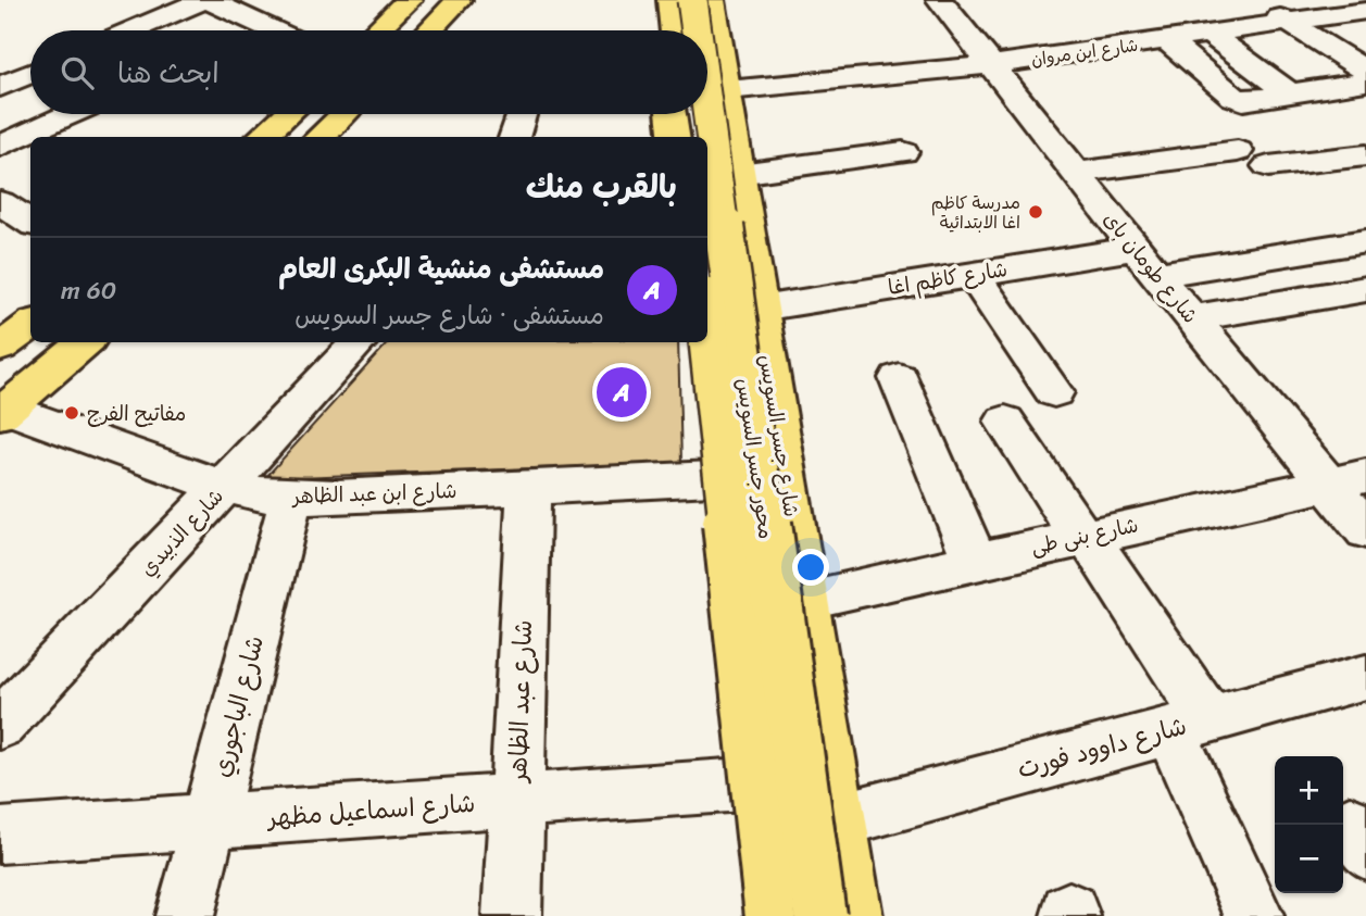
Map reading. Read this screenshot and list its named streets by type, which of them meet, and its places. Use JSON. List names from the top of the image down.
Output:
{
  "streets": {
    "main road": ["شارع جسر السويس", "محور جسر السويس"],
    "street": [
      "شارع ابن مروان",
      "شارع طومان باى",
      "شارع كاظم اغا",
      "شارع ابن عبد الظاهر",
      "شارع الذبيدي",
      "شارع بنى طى",
      "شارع عبد الظاهر",
      "شارع الباجوري",
      "شارع داوود فورت",
      "شارع اسماعيل مظهر"
    ]
  },
  "crossings": [
    ["شارع ابن مروان", "شارع طومان باى"],
    ["شارع ابن مروان", "شارع جسر السويس"],
    ["شارع طومان باى", "شارع كاظم اغا"],
    ["شارع طومان باى", "شارع بنى طى"],
    ["شارع كاظم اغا", "شارع جسر السويس"],
    ["شارع جسر السويس", "شارع بنى طى"],
    ["شارع جسر السويس", "شارع داوود فورت"],
    ["شارع ابن عبد الظاهر", "شارع الذبيدي"],
    ["شارع ابن عبد الظاهر", "شارع عبد الظاهر"],
    ["شارع ابن عبد الظاهر", "شارع الباجوري"],
    ["شارع عبد الظاهر", "شارع اسماعيل مظهر"],
    ["شارع الباجوري", "شارع اسماعيل مظهر"]
  ],
  "places": ["مدرسة كاظم اغا الابتدائية", "مفاتيح الفرج"],
  "page": {
    "search": "ابحث هنا",
    "heading": "بالقرب منك",
    "list": [
      {
        "mark": "A",
        "name": "مستشفى منشية البكرى العام",
        "note": "مستشفى · شارع جسر السويس",
        "value": "60 m"
      }
    ],
    "pins": "A",
    "map_buttons": ["+", "−"]
  }
}
